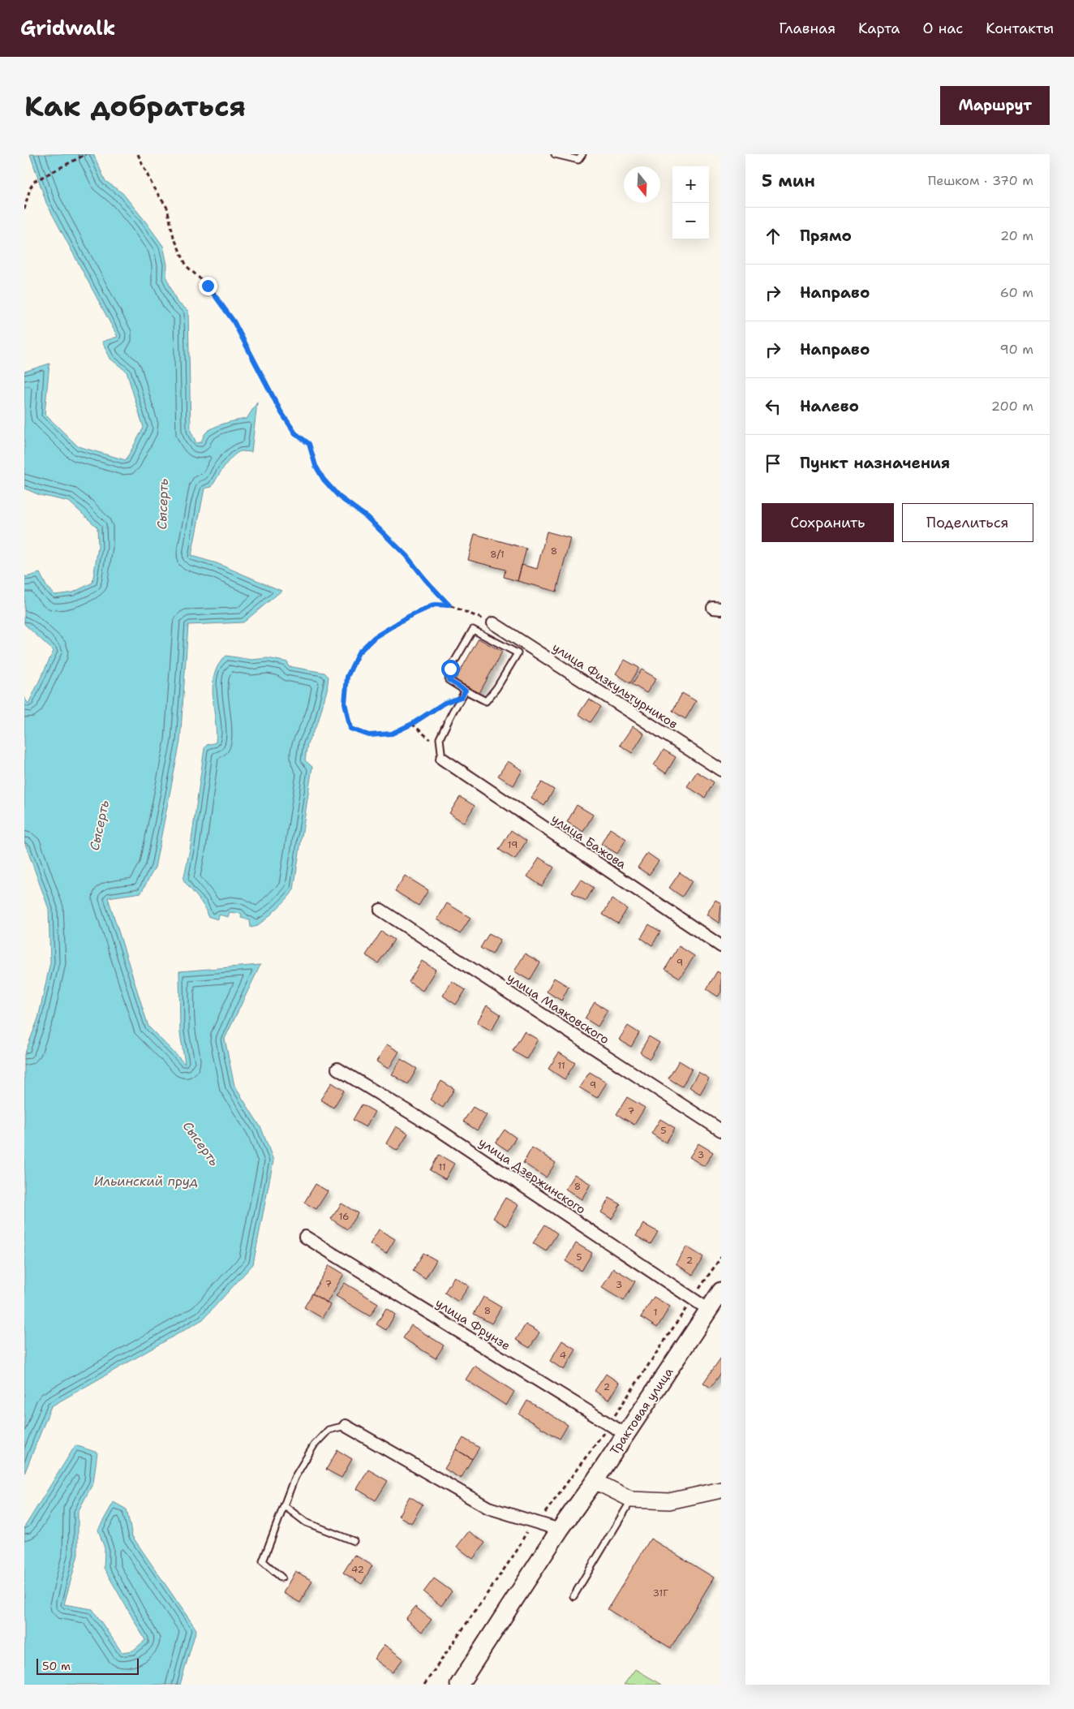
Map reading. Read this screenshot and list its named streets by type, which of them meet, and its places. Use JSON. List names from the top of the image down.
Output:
{
  "streets": {
    "main road": ["Трактовая улица"],
    "street": [
      "улица Физкультурников",
      "улица Бажова",
      "улица Маяковского",
      "улица Дзержинского",
      "улица Фрунзе"
    ]
  },
  "crossings": [
    ["улица Дзержинского", "Трактовая улица"],
    ["улица Фрунзе", "Трактовая улица"]
  ],
  "water": ["Сысерть", "Ильинский пруд"],
  "house_numbers": [
    "8",
    "8/1",
    "19",
    "9",
    "11",
    "9",
    "7",
    "5",
    "3",
    "11",
    "8",
    "16",
    "5",
    "2",
    "7",
    "3",
    "8",
    "1",
    "4",
    "2",
    "42",
    "31Г"
  ],
  "scale_bar": "50 m",
  "north": "bottom",
  "page": {
    "header": "Gridwalk",
    "nav": [
      "Главная",
      "Карта",
      "О нас",
      "Контакты"
    ],
    "buttons": [
      "Маршрут",
      ["Сохранить", "Поделиться"]
    ],
    "title": "Как добраться",
    "heading": ["5 мин", "Пешком · 370 m"],
    "map_buttons": ["+", "−"],
    "list": [
      ["Прямо", "20 m"],
      ["Направо", "60 m"],
      ["Направо", "90 m"],
      ["Налево", "200 m"],
      "Пункт назначения"
    ],
    "scale": "50 m"
  }
}
